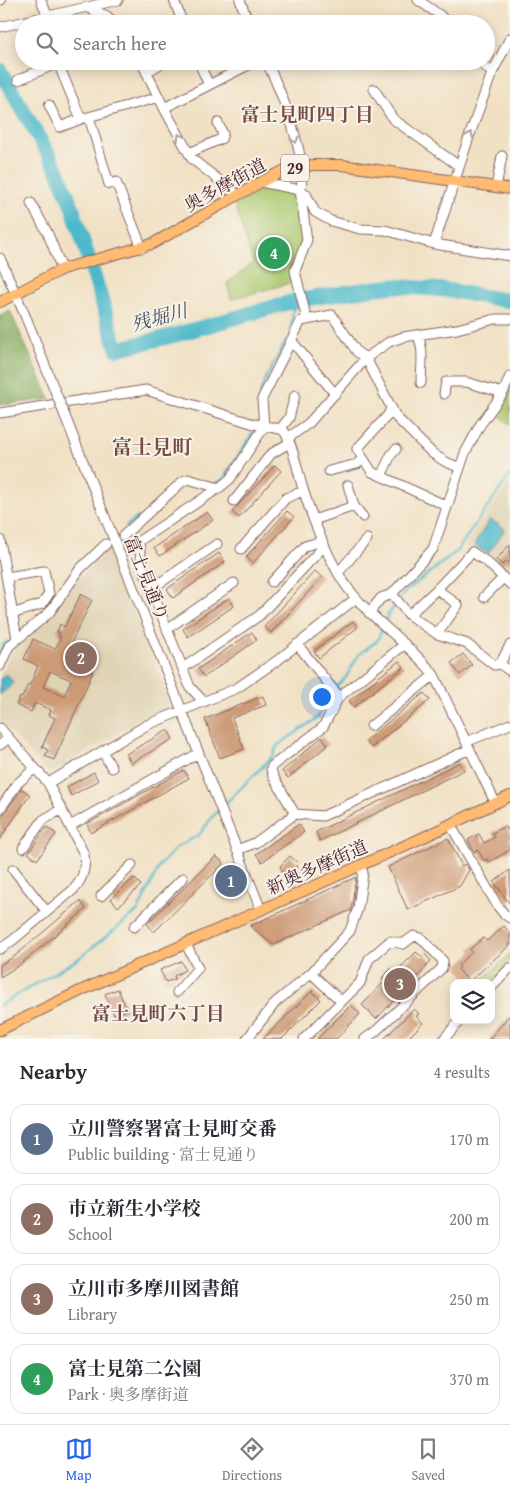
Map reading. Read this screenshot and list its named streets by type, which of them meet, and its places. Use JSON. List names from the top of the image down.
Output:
{
  "streets": {
    "main road": ["29", "奥多摩街道", "新奥多摩街道"],
    "street": ["富士見通り"]
  },
  "crossings": [
    ["奥多摩街道", "富士見通り"],
    ["富士見通り", "新奥多摩街道"]
  ],
  "districts": ["富士見町四丁目", "富士見町", "富士見町六丁目"],
  "water": ["残堀川"],
  "page": {
    "search": "Search here",
    "pins": [
      "4",
      "2",
      "1",
      "3"
    ],
    "heading": ["Nearby", "4 results"],
    "list": [
      {
        "mark": "1",
        "name": "立川警察署富士見町交番",
        "note": "Public building · 富士見通り",
        "value": "170 m"
      },
      {
        "mark": "2",
        "name": "市立新生小学校",
        "note": "School",
        "value": "200 m"
      },
      {
        "mark": "3",
        "name": "立川市多摩川図書館",
        "note": "Library",
        "value": "250 m"
      },
      {
        "mark": "4",
        "name": "富士見第二公園",
        "note": "Park · 奥多摩街道",
        "value": "370 m"
      }
    ],
    "nav": ["Map", "Directions", "Saved"]
  }
}
